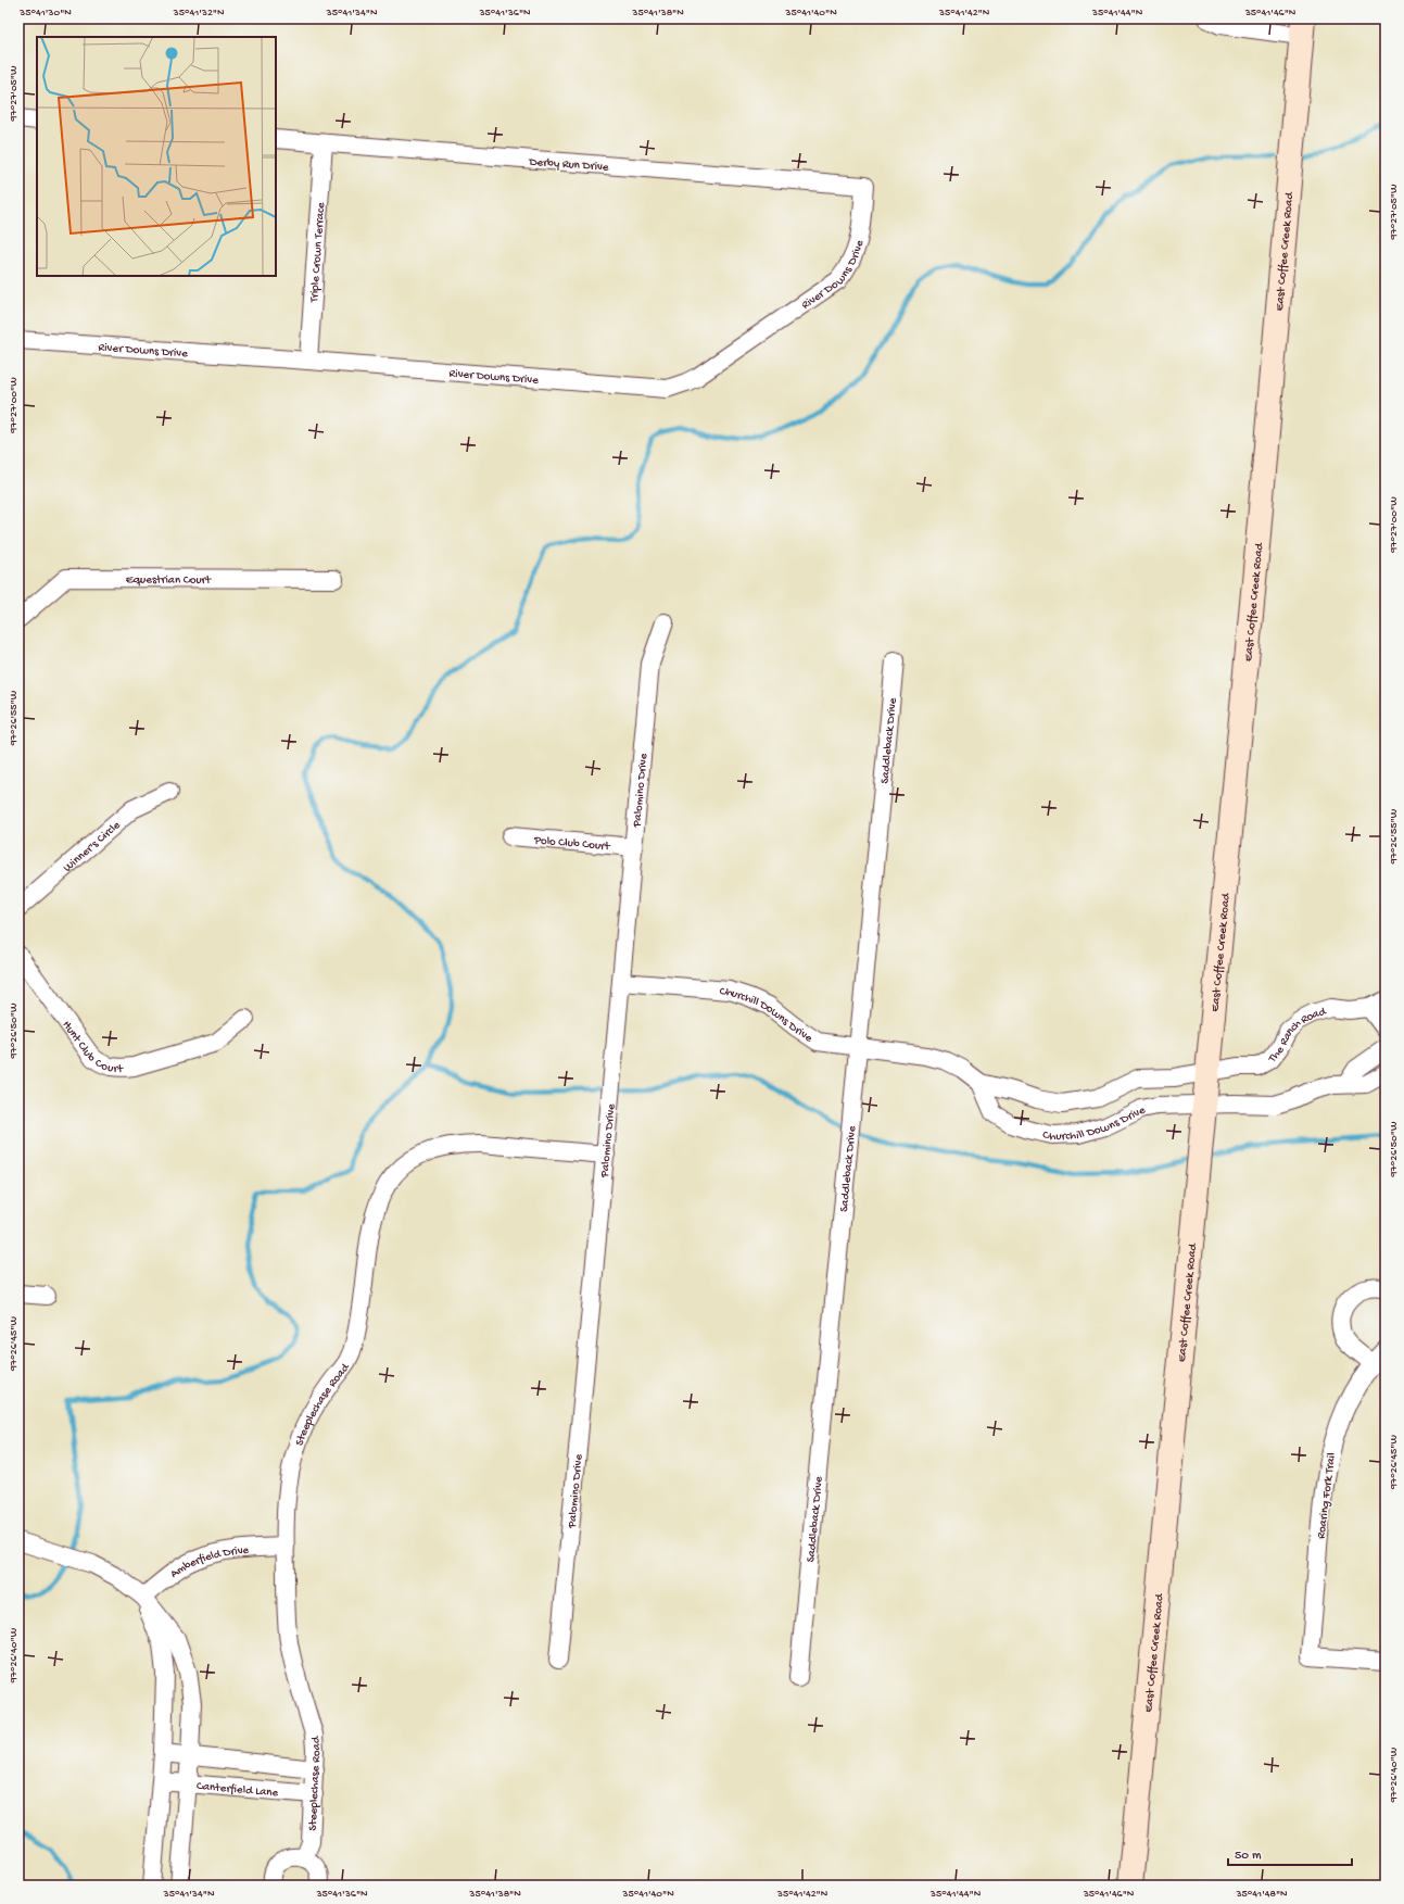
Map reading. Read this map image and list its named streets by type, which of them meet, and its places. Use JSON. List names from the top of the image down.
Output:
{
  "streets": {
    "street": [
      "Derby Run Drive",
      "East Coffee Creek Road",
      "Triple Crown Terrace",
      "River Downs Drive",
      "Equestrian Court",
      "Saddleback Drive",
      "Palomino Drive",
      "Polo Club Court",
      "Winner's Circle",
      "Churchill Downs Drive",
      "The Ranch Road",
      "Hunt Club Court",
      "Steeplechase Road",
      "Roaring Fork Trail",
      "Amberfield Drive",
      "Canterfield Lane"
    ]
  },
  "crossings": [
    ["Derby Run Drive", "Triple Crown Terrace"],
    ["Derby Run Drive", "River Downs Drive"],
    ["East Coffee Creek Road", "Churchill Downs Drive"],
    ["East Coffee Creek Road", "The Ranch Road"],
    ["Triple Crown Terrace", "River Downs Drive"],
    ["Saddleback Drive", "Churchill Downs Drive"],
    ["Palomino Drive", "Polo Club Court"],
    ["Palomino Drive", "Churchill Downs Drive"],
    ["Palomino Drive", "Steeplechase Road"],
    ["Churchill Downs Drive", "The Ranch Road"],
    ["Steeplechase Road", "Amberfield Drive"],
    ["Steeplechase Road", "Canterfield Lane"]
  ],
  "scale_bar": "50 m",
  "coordinates": [
    "35°41'30\"N",
    "35°41'32\"N",
    "35°41'34\"N",
    "35°41'36\"N",
    "35°41'38\"N",
    "35°41'40\"N",
    "35°41'42\"N",
    "35°41'44\"N",
    "35°41'46\"N",
    "97°27'05\"W",
    "97°27'00\"W",
    "97°26'55\"W",
    "97°26'50\"W",
    "97°26'45\"W",
    "97°26'40\"W",
    "35°41'48\"N"
  ]
}
